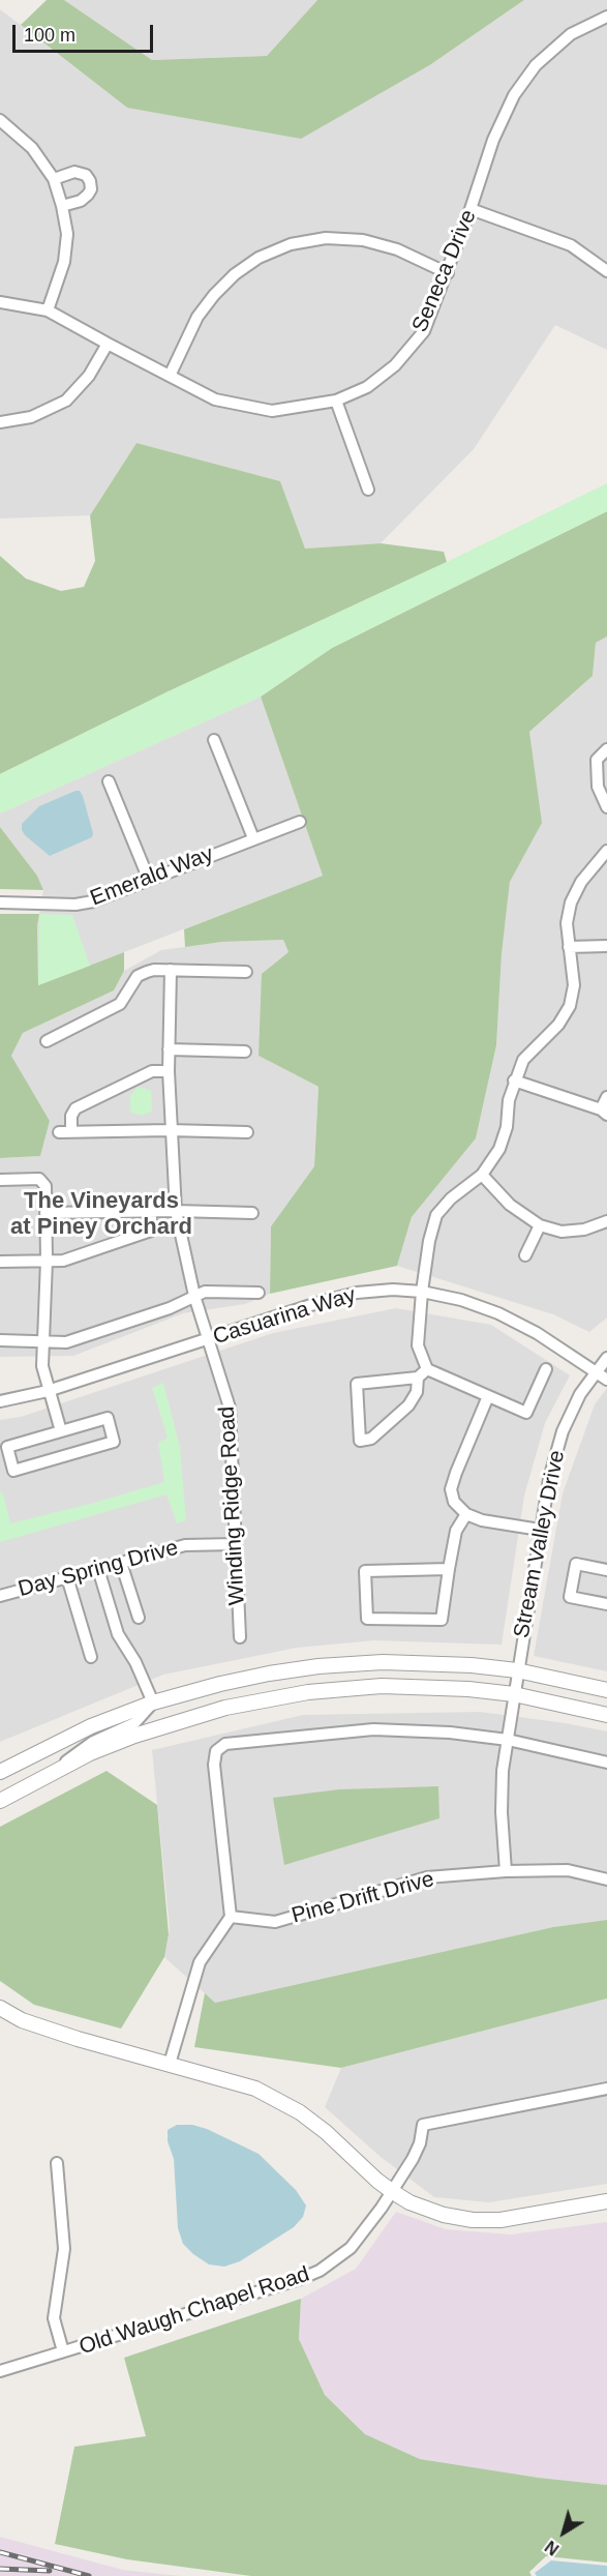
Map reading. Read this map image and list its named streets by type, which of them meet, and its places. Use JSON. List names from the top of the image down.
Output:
{
  "streets": {
    "street": [
      "Seneca Drive",
      "Emerald Way",
      "Casuarina Way",
      "Winding Ridge Road",
      "Stream Valley Drive",
      "Day Spring Drive",
      "Pine Drift Drive",
      "Old Waugh Chapel Road"
    ]
  },
  "crossings": [
    ["Casuarina Way", "Winding Ridge Road"],
    ["Casuarina Way", "Stream Valley Drive"],
    ["Winding Ridge Road", "Day Spring Drive"],
    ["Stream Valley Drive", "Pine Drift Drive"]
  ],
  "districts": ["The Vineyards at Piney Orchard"],
  "scale_bar": "100 m",
  "north": "bottom left"
}
